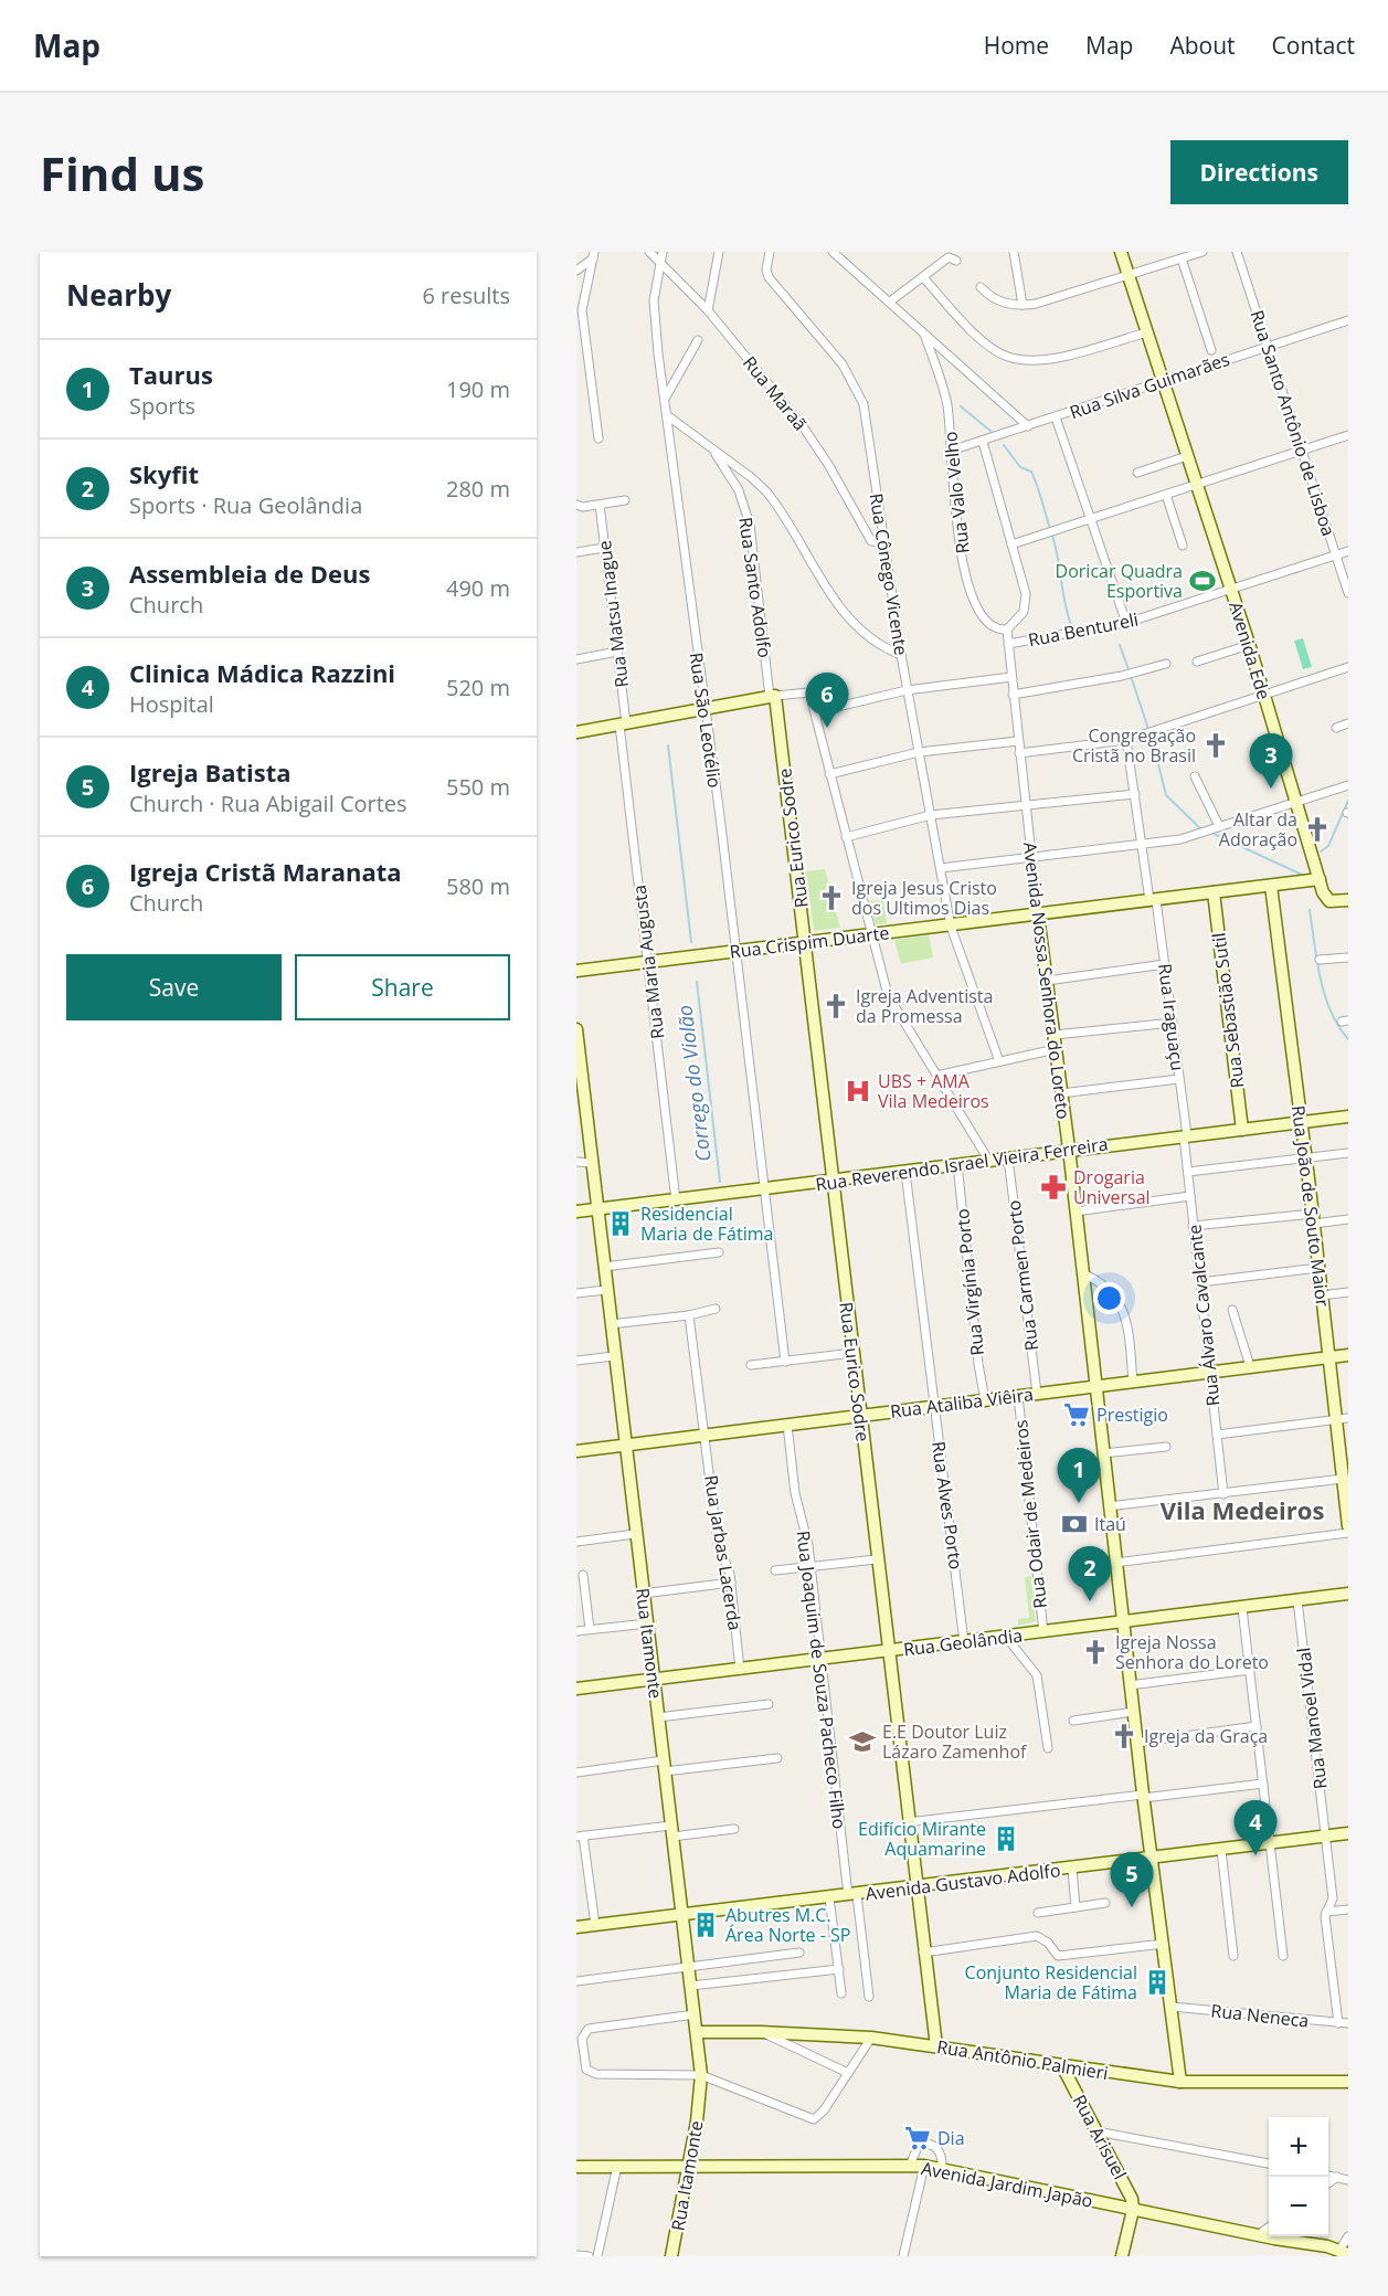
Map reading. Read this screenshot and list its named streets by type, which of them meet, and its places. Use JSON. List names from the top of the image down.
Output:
{
  "streets": {
    "street": [
      "Rua Silva Guimarães",
      "Rua Maraã",
      "Rua Santo Antônio de Lisboa",
      "Rua Valo Velho",
      "Rua Cônego Vicente",
      "Rua Santo Adolfo",
      "Rua Matsu Inague",
      "Rua Bentureli",
      "Avenida Ede",
      "Rua São Leotélio",
      "Rua Eurico Sodre",
      "Rua Crispim Duarte",
      "Rua Maria Augusta",
      "Avenida Nossa Senhora do Loreto",
      "Rua Sebastião Sutil",
      "Rua Iraguaçu",
      "Rua Reverendo Israel Vieira Ferreira",
      "Rua João de Souto Maior",
      "Rua Carmen Porto",
      "Rua Virgínia Porto",
      "Rua Álvaro Cavalcante",
      "Rua Ataliba Viêira",
      "Rua Alves Porto",
      "Rua Odair de Medeiros",
      "Rua Jarbas Lacerda",
      "Rua Geolândia",
      "Rua Itamonte",
      "Rua Joaquim de Souza Pacheco Filho",
      "Rua Manoel Vidal",
      "Avenida Gustavo Adolfo",
      "Rua Neneca",
      "Rua Antônio Palmieri",
      "Rua Arisuel",
      "Avenida Jardim Japão"
    ]
  },
  "crossings": [
    ["Rua Silva Guimarães", "Rua Santo Antônio de Lisboa"],
    ["Rua Silva Guimarães", "Rua Valo Velho"],
    ["Rua Silva Guimarães", "Avenida Ede"],
    ["Rua Maraã", "Rua Cônego Vicente"],
    ["Rua Maraã", "Rua São Leotélio"],
    ["Rua Santo Antônio de Lisboa", "Rua Bentureli"],
    ["Rua Valo Velho", "Avenida Nossa Senhora do Loreto"],
    ["Rua Cônego Vicente", "Rua Crispim Duarte"],
    ["Rua Santo Adolfo", "Rua Eurico Sodre"],
    ["Rua Matsu Inague", "Rua Maria Augusta"],
    ["Rua Bentureli", "Avenida Ede"],
    ["Rua Bentureli", "Avenida Nossa Senhora do Loreto"],
    ["Avenida Ede", "Rua Crispim Duarte"],
    ["Rua São Leotélio", "Rua Crispim Duarte"],
    ["Rua São Leotélio", "Rua Reverendo Israel Vieira Ferreira"],
    ["Rua Eurico Sodre", "Rua Crispim Duarte"],
    ["Rua Eurico Sodre", "Rua Reverendo Israel Vieira Ferreira"],
    ["Rua Eurico Sodre", "Rua Ataliba Viêira"],
    ["Rua Eurico Sodre", "Rua Geolândia"],
    ["Rua Eurico Sodre", "Avenida Gustavo Adolfo"],
    ["Rua Eurico Sodre", "Rua Antônio Palmieri"],
    ["Rua Crispim Duarte", "Rua Maria Augusta"],
    ["Rua Crispim Duarte", "Avenida Nossa Senhora do Loreto"],
    ["Rua Crispim Duarte", "Rua Sebastião Sutil"],
    ["Rua Crispim Duarte", "Rua Iraguaçu"],
    ["Rua Crispim Duarte", "Rua João de Souto Maior"],
    ["Rua Maria Augusta", "Rua Reverendo Israel Vieira Ferreira"],
    ["Avenida Nossa Senhora do Loreto", "Rua Reverendo Israel Vieira Ferreira"],
    ["Avenida Nossa Senhora do Loreto", "Rua Ataliba Viêira"],
    ["Avenida Nossa Senhora do Loreto", "Rua Geolândia"],
    ["Avenida Nossa Senhora do Loreto", "Avenida Gustavo Adolfo"],
    ["Avenida Nossa Senhora do Loreto", "Rua Neneca"],
    ["Avenida Nossa Senhora do Loreto", "Rua Antônio Palmieri"],
    ["Rua Sebastião Sutil", "Rua Reverendo Israel Vieira Ferreira"],
    ["Rua Iraguaçu", "Rua Reverendo Israel Vieira Ferreira"],
    ["Rua Iraguaçu", "Rua Álvaro Cavalcante"],
    ["Rua Reverendo Israel Vieira Ferreira", "Rua João de Souto Maior"],
    ["Rua Reverendo Israel Vieira Ferreira", "Rua Carmen Porto"],
    ["Rua Reverendo Israel Vieira Ferreira", "Rua Virgínia Porto"],
    ["Rua Reverendo Israel Vieira Ferreira", "Rua Álvaro Cavalcante"],
    ["Rua Reverendo Israel Vieira Ferreira", "Rua Alves Porto"],
    ["Rua Reverendo Israel Vieira Ferreira", "Rua Itamonte"],
    ["Rua João de Souto Maior", "Rua Ataliba Viêira"],
    ["Rua Carmen Porto", "Rua Ataliba Viêira"],
    ["Rua Virgínia Porto", "Rua Ataliba Viêira"],
    ["Rua Álvaro Cavalcante", "Rua Ataliba Viêira"],
    ["Rua Ataliba Viêira", "Rua Alves Porto"],
    ["Rua Ataliba Viêira", "Rua Odair de Medeiros"],
    ["Rua Ataliba Viêira", "Rua Jarbas Lacerda"],
    ["Rua Ataliba Viêira", "Rua Itamonte"],
    ["Rua Ataliba Viêira", "Rua Joaquim de Souza Pacheco Filho"],
    ["Rua Alves Porto", "Rua Geolândia"],
    ["Rua Odair de Medeiros", "Rua Geolândia"],
    ["Rua Jarbas Lacerda", "Rua Geolândia"],
    ["Rua Geolândia", "Rua Itamonte"],
    ["Rua Geolândia", "Rua Joaquim de Souza Pacheco Filho"],
    ["Rua Geolândia", "Rua Manoel Vidal"],
    ["Rua Itamonte", "Avenida Gustavo Adolfo"],
    ["Rua Itamonte", "Rua Antônio Palmieri"],
    ["Rua Itamonte", "Avenida Jardim Japão"],
    ["Rua Joaquim de Souza Pacheco Filho", "Avenida Gustavo Adolfo"],
    ["Rua Manoel Vidal", "Avenida Gustavo Adolfo"],
    ["Rua Manoel Vidal", "Rua Neneca"],
    ["Rua Antônio Palmieri", "Rua Arisuel"],
    ["Rua Arisuel", "Avenida Jardim Japão"]
  ],
  "districts": ["Vila Medeiros"],
  "water": ["Corrego do Violão"],
  "places": {
    "sports": ["Doricar Quadra Esportiva"],
    "church": [
      "Congregação Cristã no Brasil",
      "Altar da Adoração",
      "Igreja Jesus Cristo dos Ultimos Dias",
      "Igreja Adventista da Promessa",
      "Igreja Nossa Senhora do Loreto",
      "Igreja da Graça"
    ],
    "hospital": ["UBS + AMA Vila Medeiros"],
    "pharmacy": ["Drogaria Universal"],
    "building": [
      "Residencial Maria de Fátima",
      "Edifício Mirante Aquamarine",
      "Abutres M.C. Área Norte - SP",
      "Conjunto Residencial Maria de Fátima"
    ],
    "supermarket": ["Prestigio", "Dia"],
    "bank": ["Itaú"],
    "school or university": ["E.E Doutor Luiz Lázaro Zamenhof"]
  },
  "page": {
    "header": "Map",
    "nav": [
      "Home",
      "Map",
      "About",
      "Contact"
    ],
    "buttons": [
      "Directions",
      ["Save", "Share"]
    ],
    "title": "Find us",
    "heading": ["Nearby", "6 results"],
    "list": [
      {
        "mark": "1",
        "name": "Taurus",
        "note": "Sports",
        "value": "190 m"
      },
      {
        "mark": "2",
        "name": "Skyfit",
        "note": "Sports · Rua Geolândia",
        "value": "280 m"
      },
      {
        "mark": "3",
        "name": "Assembleia de Deus",
        "note": "Church",
        "value": "490 m"
      },
      {
        "mark": "4",
        "name": "Clinica Mádica Razzini",
        "note": "Hospital",
        "value": "520 m"
      },
      {
        "mark": "5",
        "name": "Igreja Batista",
        "note": "Church · Rua Abigail Cortes",
        "value": "550 m"
      },
      {
        "mark": "6",
        "name": "Igreja Cristã Maranata",
        "note": "Church",
        "value": "580 m"
      }
    ],
    "pins": [
      "6",
      "3",
      "1",
      "2",
      "4",
      "5"
    ],
    "map_buttons": ["+", "−"]
  }
}
